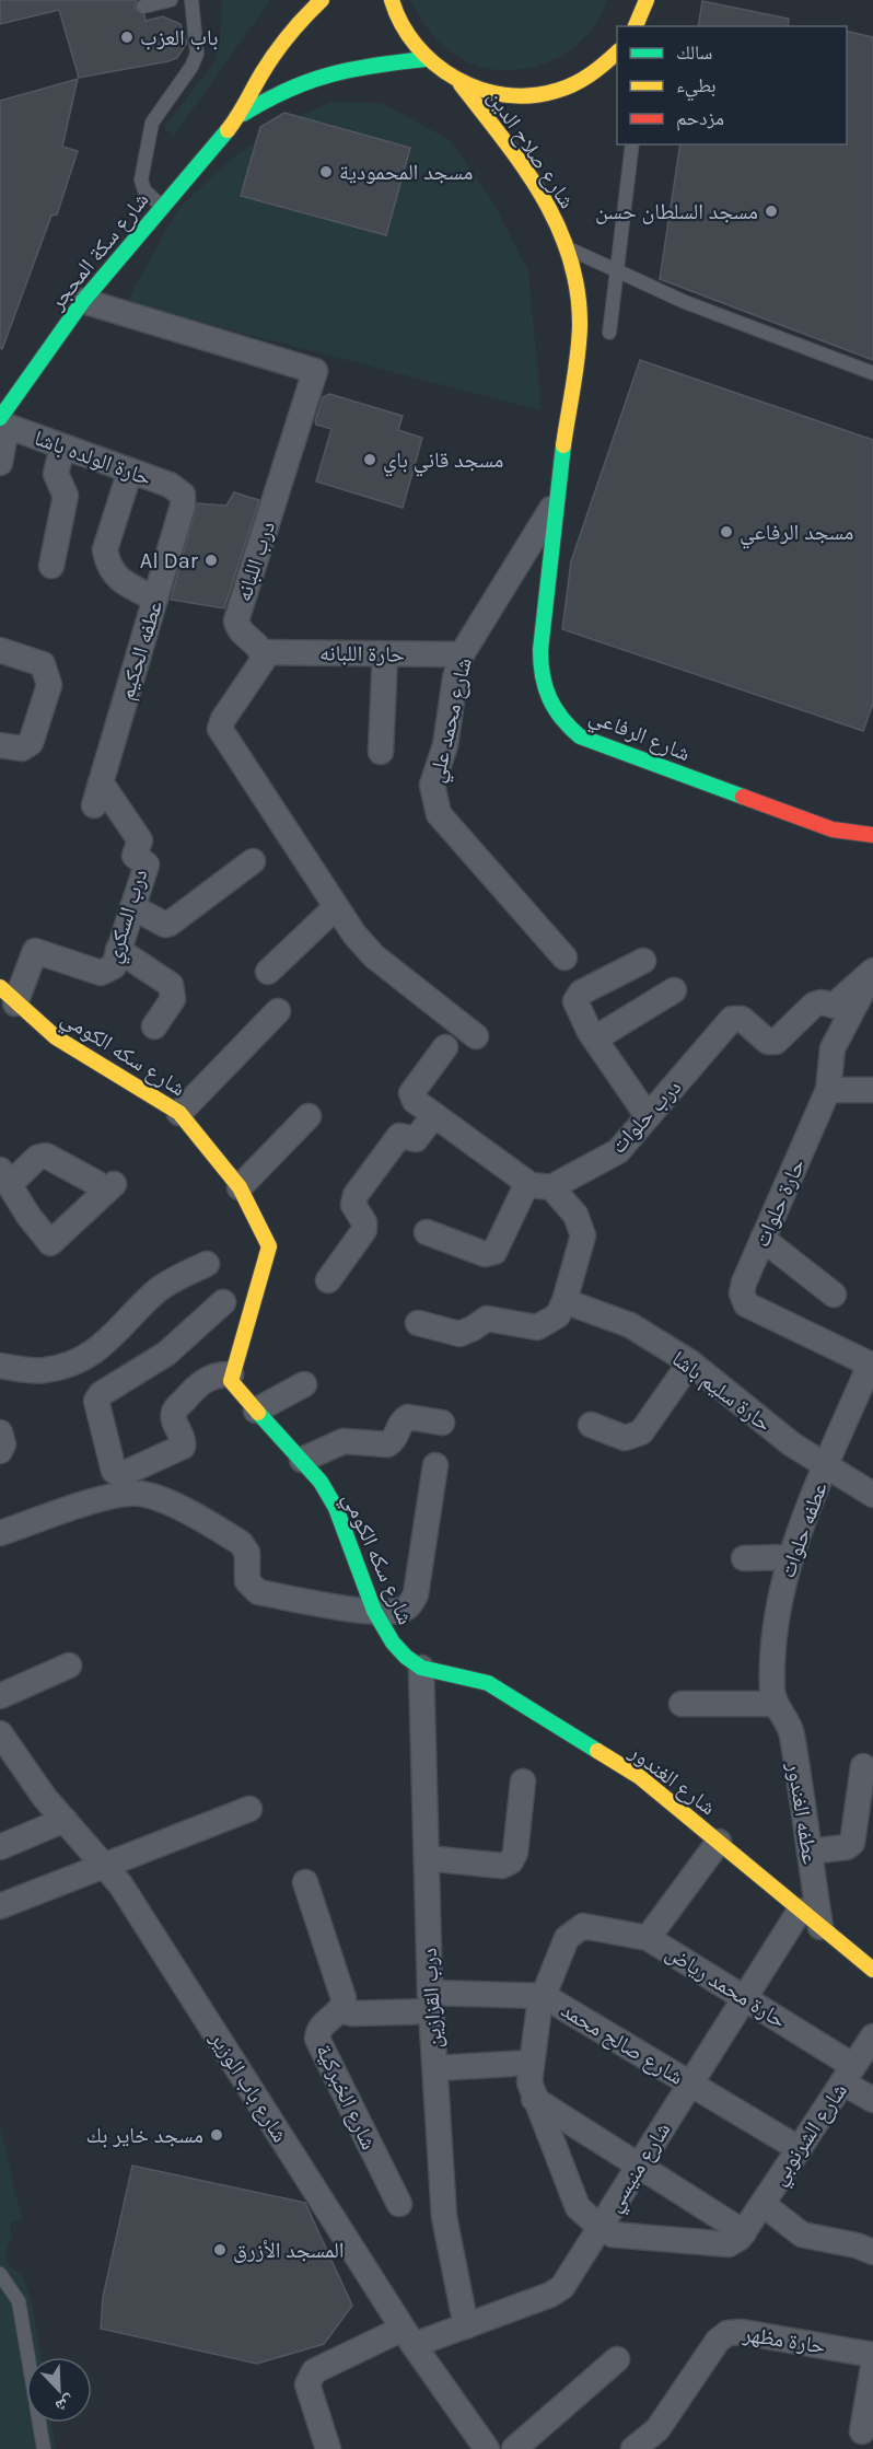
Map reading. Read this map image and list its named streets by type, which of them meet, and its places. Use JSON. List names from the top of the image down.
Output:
{
  "streets": {
    "street": [
      "شارع صلاح الدين",
      "شارع سكة المحجر",
      "حارة الولده باشا",
      "درب اللبانه",
      "عطفه الحكيم",
      "حارة اللبانه",
      "شارع محمد علي",
      "شارع الرفاعي",
      "درب السكري",
      "شارع سكه الكومي",
      "درب حلوات",
      "حارة حلوات",
      "حارة سليم باشا",
      "عطفه حلوات",
      "شارع الغندور",
      "عطفه الغندور",
      "حارة محمد رياض",
      "درب القزازين",
      "شارع صالح محمد",
      "شارع باب الوزير",
      "شارع الخبركية",
      "شارع الشرنوبي",
      "شارع منيسي",
      "حارة مظهر"
    ]
  },
  "crossings": [
    ["شارع صلاح الدين", "شارع الرفاعي"],
    ["شارع سكة المحجر", "حارة الولده باشا"],
    ["شارع سكة المحجر", "درب اللبانه"],
    ["حارة الولده باشا", "عطفه الحكيم"],
    ["درب اللبانه", "حارة اللبانه"],
    ["عطفه الحكيم", "درب السكري"],
    ["حارة اللبانه", "شارع محمد علي"],
    ["شارع محمد علي", "شارع الرفاعي"],
    ["درب السكري", "شارع سكه الكومي"],
    ["شارع سكه الكومي", "شارع الغندور"],
    ["شارع سكه الكومي", "درب القزازين"],
    ["درب حلوات", "حارة حلوات"],
    ["حارة حلوات", "عطفه حلوات"],
    ["حارة سليم باشا", "عطفه حلوات"],
    ["عطفه حلوات", "عطفه الغندور"],
    ["شارع الغندور", "عطفه الغندور"],
    ["شارع الغندور", "درب القزازين"],
    ["شارع الغندور", "شارع منيسي"],
    ["حارة محمد رياض", "شارع صالح محمد"],
    ["حارة محمد رياض", "شارع الشرنوبي"],
    ["حارة محمد رياض", "شارع منيسي"],
    ["درب القزازين", "شارع صالح محمد"],
    ["درب القزازين", "شارع منيسي"],
    ["شارع صالح محمد", "شارع الخبركية"],
    ["شارع صالح محمد", "شارع الشرنوبي"],
    ["شارع صالح محمد", "شارع منيسي"],
    ["شارع باب الوزير", "شارع منيسي"]
  ],
  "places": [
    "باب العزب",
    "مسجد المحمودية",
    "مسجد السلطان حسن",
    "مسجد قاني باي",
    "مسجد الرفاعي",
    "Al Dar",
    "مسجد خاير بك",
    "المسجد الأزرق"
  ],
  "legend": ["سالك", "بطيء", "مزدحم"],
  "north": "bottom right"
}
